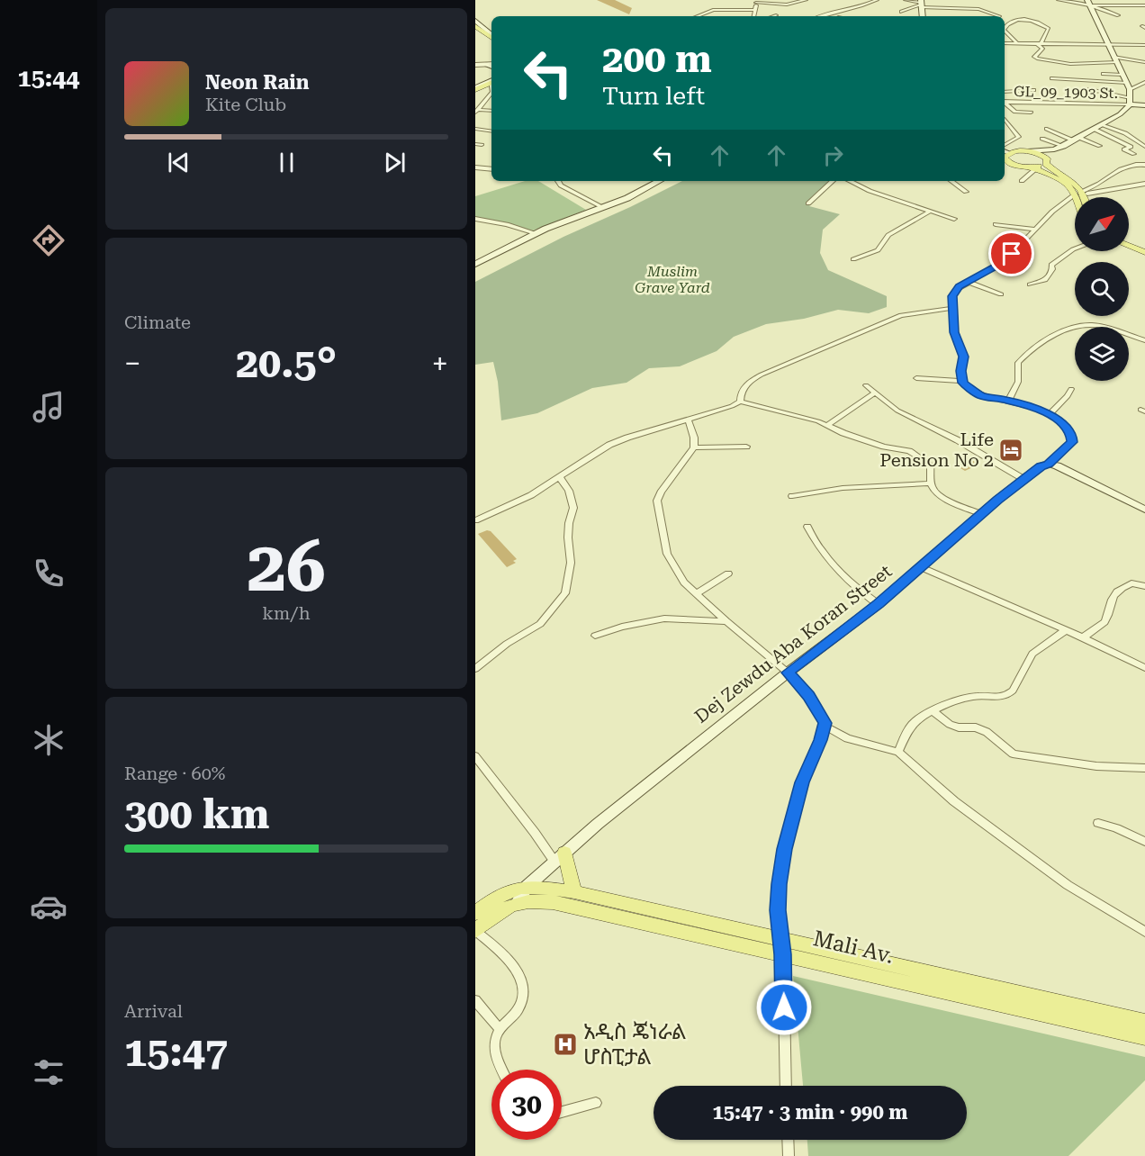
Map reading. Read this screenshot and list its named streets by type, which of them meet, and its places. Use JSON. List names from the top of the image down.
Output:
{
  "streets": {
    "main road": ["Dej Zewdu Aba Koran Street", "Mali Av."],
    "street": ["GL_09_1903 St."]
  },
  "crossings": [
    ["Dej Zewdu Aba Koran Street", "Mali Av."]
  ],
  "parks": ["Muslim Grave Yard"],
  "places": {
    "hotel": ["Life Pension No 2"],
    "hospital": ["አዲስ ጄነራል ሆስፒታል"]
  },
  "north": "top right",
  "page": {
    "tabs": "15:44",
    "turn": ["200 m", "Turn left"],
    "song": ["Neon Rain", "Kite Club"],
    "tile": [
      "Climate",
      ["26", "km/h"],
      ["Range · 60%", "300 km"],
      ["Arrival", "15:47"]
    ],
    "heat": ["−", "20.5°", "+"],
    "limit": "30",
    "trip": "15:47 · 3 min · 990 m"
  }
}
